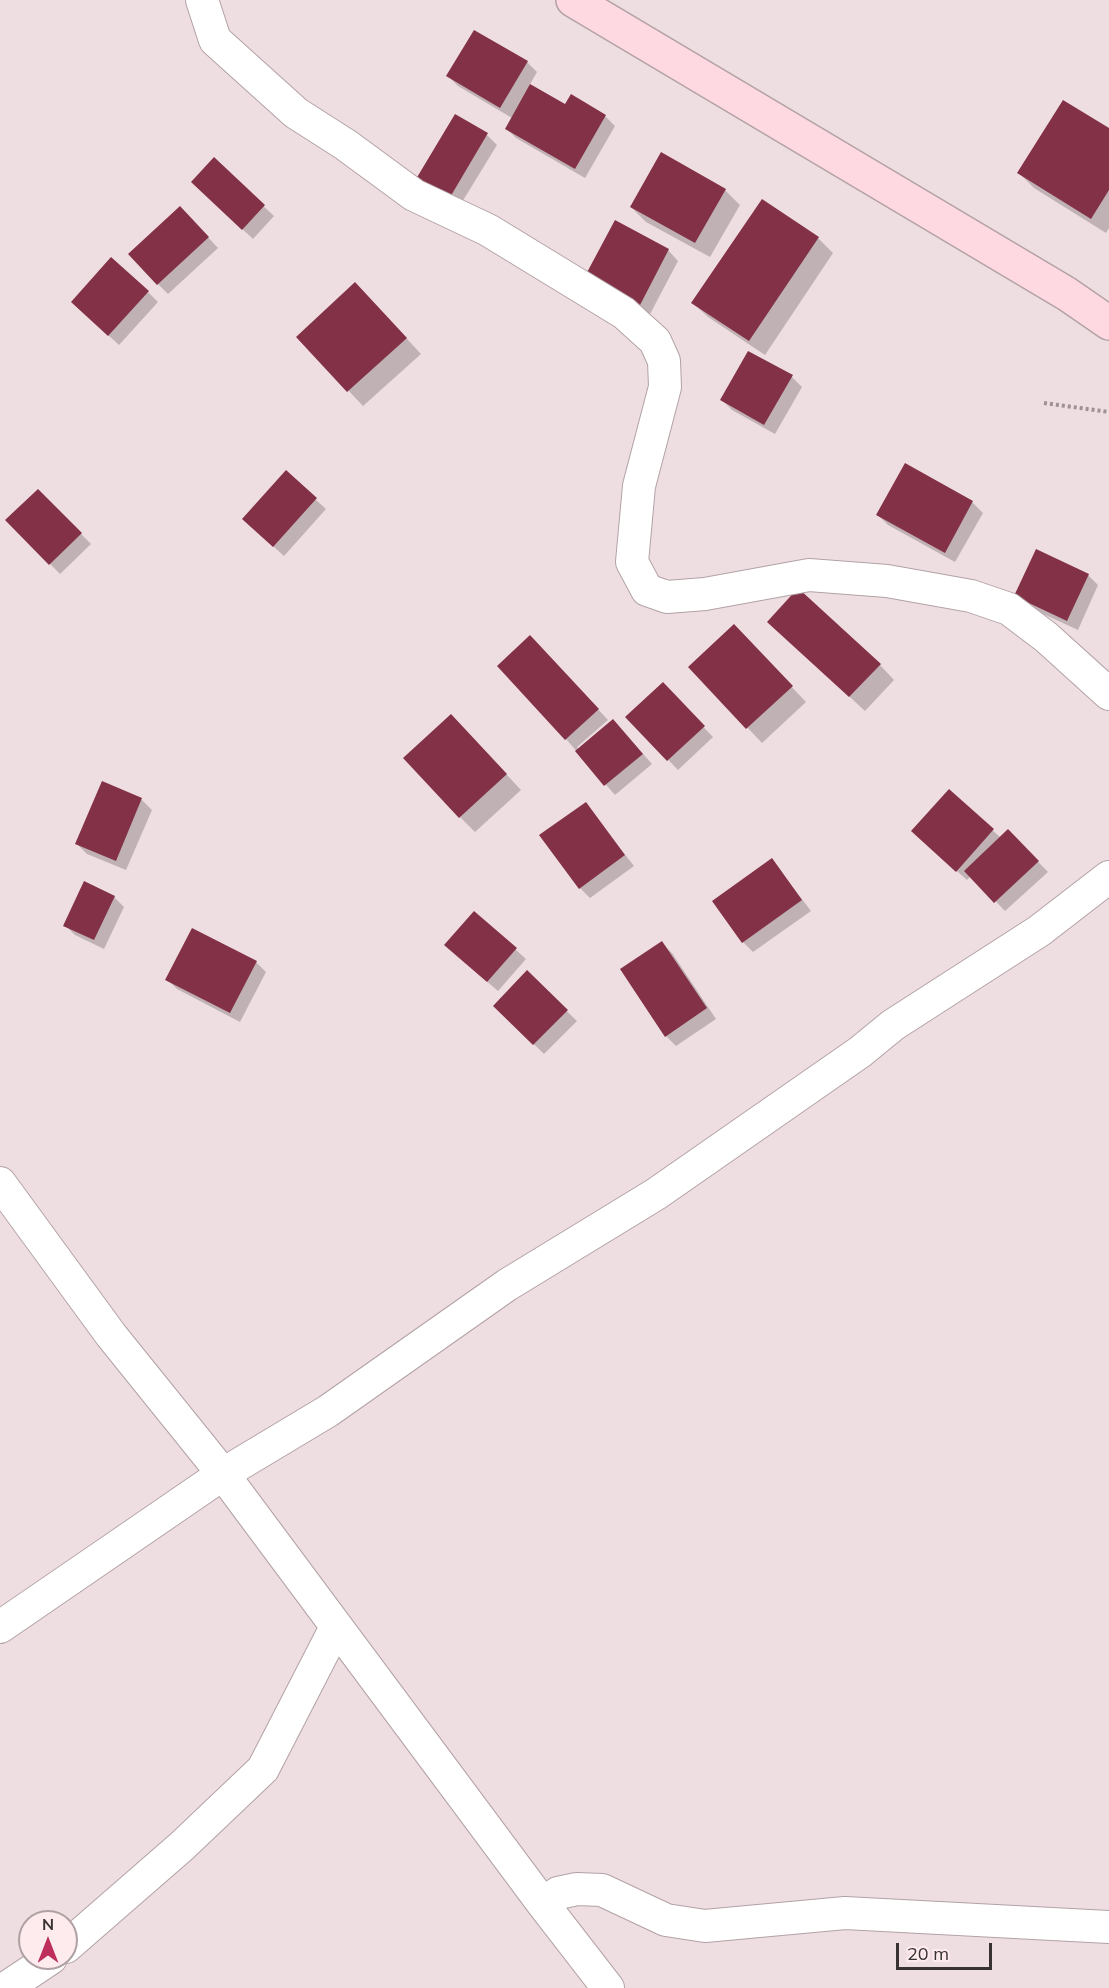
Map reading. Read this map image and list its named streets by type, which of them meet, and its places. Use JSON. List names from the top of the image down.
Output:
{
  "scale_bar": "20 m",
  "north": "top"
}
